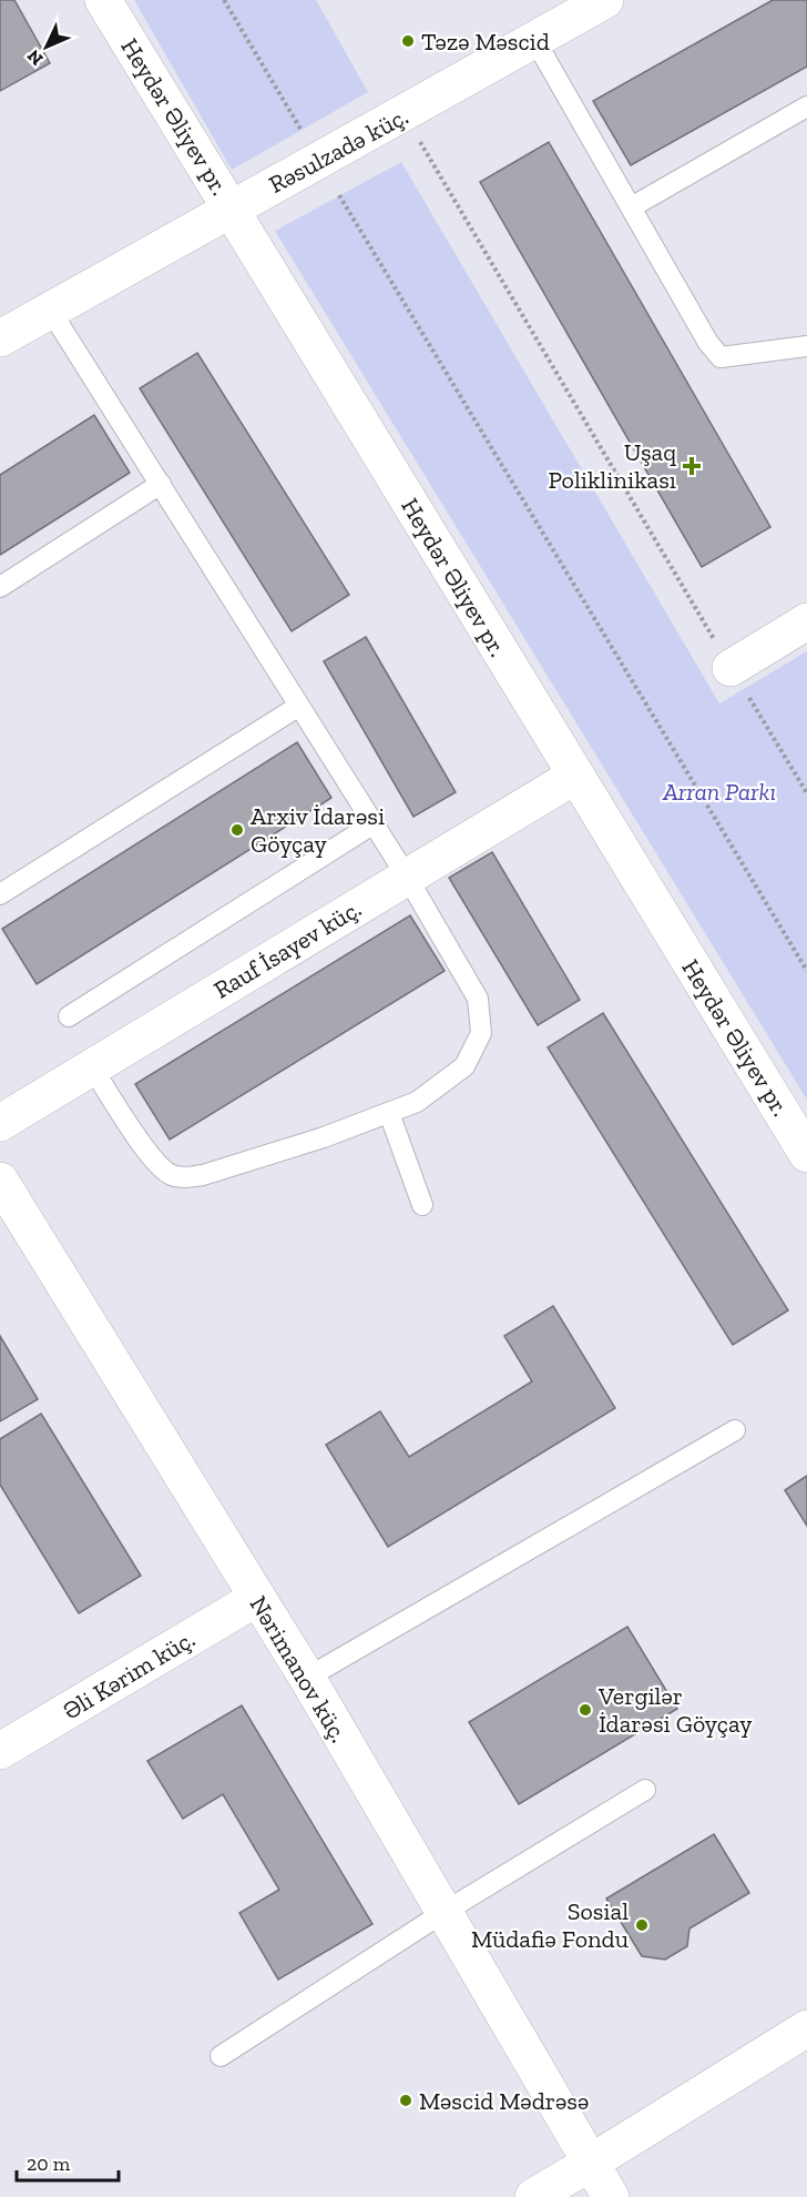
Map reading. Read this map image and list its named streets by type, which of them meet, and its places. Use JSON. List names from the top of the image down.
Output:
{
  "streets": {
    "street": [
      "Heydər Əliyev pr.",
      "Rəsulzadə küç.",
      "Rauf İsayev küç.",
      "Nərimanov küç.",
      "Əli Kərim küç."
    ]
  },
  "crossings": [
    ["Heydər Əliyev pr.", "Rəsulzadə küç."],
    ["Heydər Əliyev pr.", "Rauf İsayev küç."],
    ["Nərimanov küç.", "Əli Kərim küç."]
  ],
  "parks": ["Arran Parkı"],
  "places": {
    "other": [
      "Təzə Məscid",
      "Arxiv İdarəsi Göyçay",
      "Vergilər İdarəsi Göyçay",
      "Sosial Müdafiə Fondu",
      "Məscid Mədrəsə"
    ],
    "health": ["Uşaq Poliklinikası"]
  },
  "scale_bar": "20 m",
  "north": "bottom left"
}
